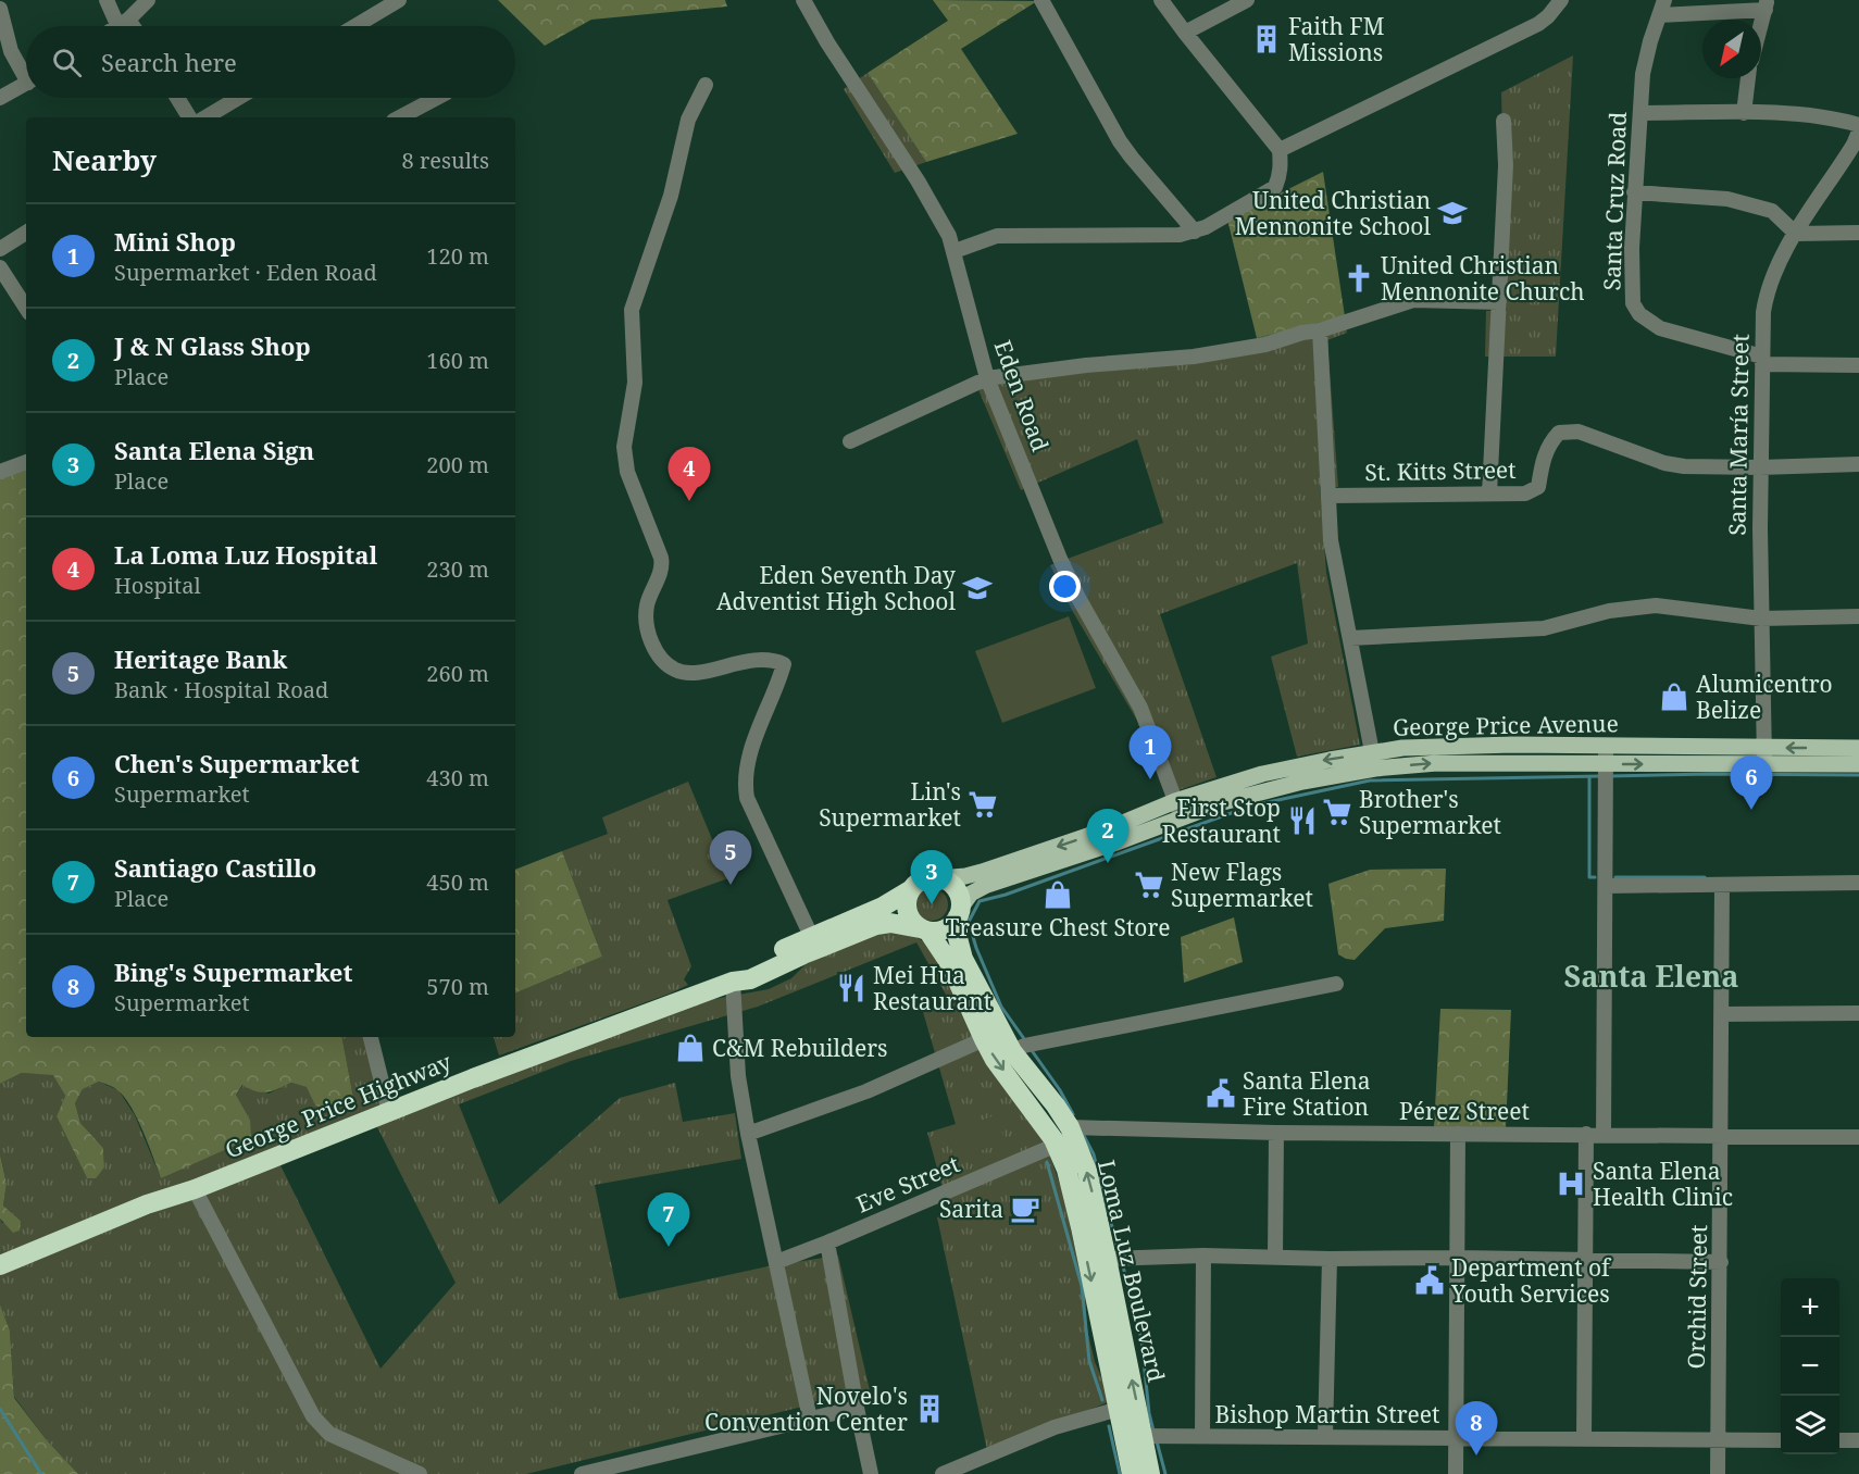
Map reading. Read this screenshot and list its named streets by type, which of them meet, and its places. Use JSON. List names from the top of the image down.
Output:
{
  "streets": {
    "highway": ["George Price Highway", "Loma Luz Boulevard"],
    "main road": ["George Price Avenue"],
    "street": [
      "Santa Cruz Road",
      "Eden Road",
      "Santa María Street",
      "St. Kitts Street",
      "Pérez Street",
      "Eve Street",
      "Orchid Street",
      "Bishop Martin Street"
    ]
  },
  "crossings": [
    ["Santa Cruz Road", "Santa María Street"],
    ["Eden Road", "George Price Avenue"],
    ["Santa María Street", "St. Kitts Street"],
    ["Santa María Street", "George Price Avenue"],
    ["George Price Avenue", "George Price Highway"],
    ["George Price Avenue", "Loma Luz Boulevard"],
    ["George Price Highway", "Loma Luz Boulevard"],
    ["Pérez Street", "Loma Luz Boulevard"],
    ["Pérez Street", "Orchid Street"],
    ["Eve Street", "Loma Luz Boulevard"],
    ["Loma Luz Boulevard", "Bishop Martin Street"],
    ["Orchid Street", "Bishop Martin Street"]
  ],
  "districts": ["Santa Elena"],
  "places": {
    "building": ["Faith FM Missions", "Novelo's Convention Center"],
    "school or university": ["United Christian Mennonite School", "Eden Seventh Day Adventist High School"],
    "church": ["United Christian Mennonite Church"],
    "shop": ["Alumicentro Belize", "Treasure Chest Store", "C&M Rebuilders"],
    "supermarket": ["Lin's Supermarket", "Brother's Supermarket", "New Flags Supermarket"],
    "restaurant": ["First Stop Restaurant", "Mei Hua Restaurant"],
    "public building": ["Santa Elena Fire Station", "Department of Youth Services"],
    "hospital": ["Santa Elena Health Clinic"],
    "cafe": ["Sarita"]
  },
  "north": "bottom left",
  "page": {
    "search": "Search here",
    "heading": ["Nearby", "8 results"],
    "list": [
      {
        "mark": "1",
        "name": "Mini Shop",
        "note": "Supermarket · Eden Road",
        "value": "120 m"
      },
      {
        "mark": "2",
        "name": "J & N Glass Shop",
        "note": "Place",
        "value": "160 m"
      },
      {
        "mark": "3",
        "name": "Santa Elena Sign",
        "note": "Place",
        "value": "200 m"
      },
      {
        "mark": "4",
        "name": "La Loma Luz Hospital",
        "note": "Hospital",
        "value": "230 m"
      },
      {
        "mark": "5",
        "name": "Heritage Bank",
        "note": "Bank · Hospital Road",
        "value": "260 m"
      },
      {
        "mark": "6",
        "name": "Chen's Supermarket",
        "note": "Supermarket",
        "value": "430 m"
      },
      {
        "mark": "7",
        "name": "Santiago Castillo",
        "note": "Place",
        "value": "450 m"
      },
      {
        "mark": "8",
        "name": "Bing's Supermarket",
        "note": "Supermarket",
        "value": "570 m"
      }
    ],
    "pins": [
      "4",
      "1",
      "6",
      "2",
      "5",
      "3",
      "7",
      "8"
    ],
    "map_buttons": ["+", "−"]
  }
}
